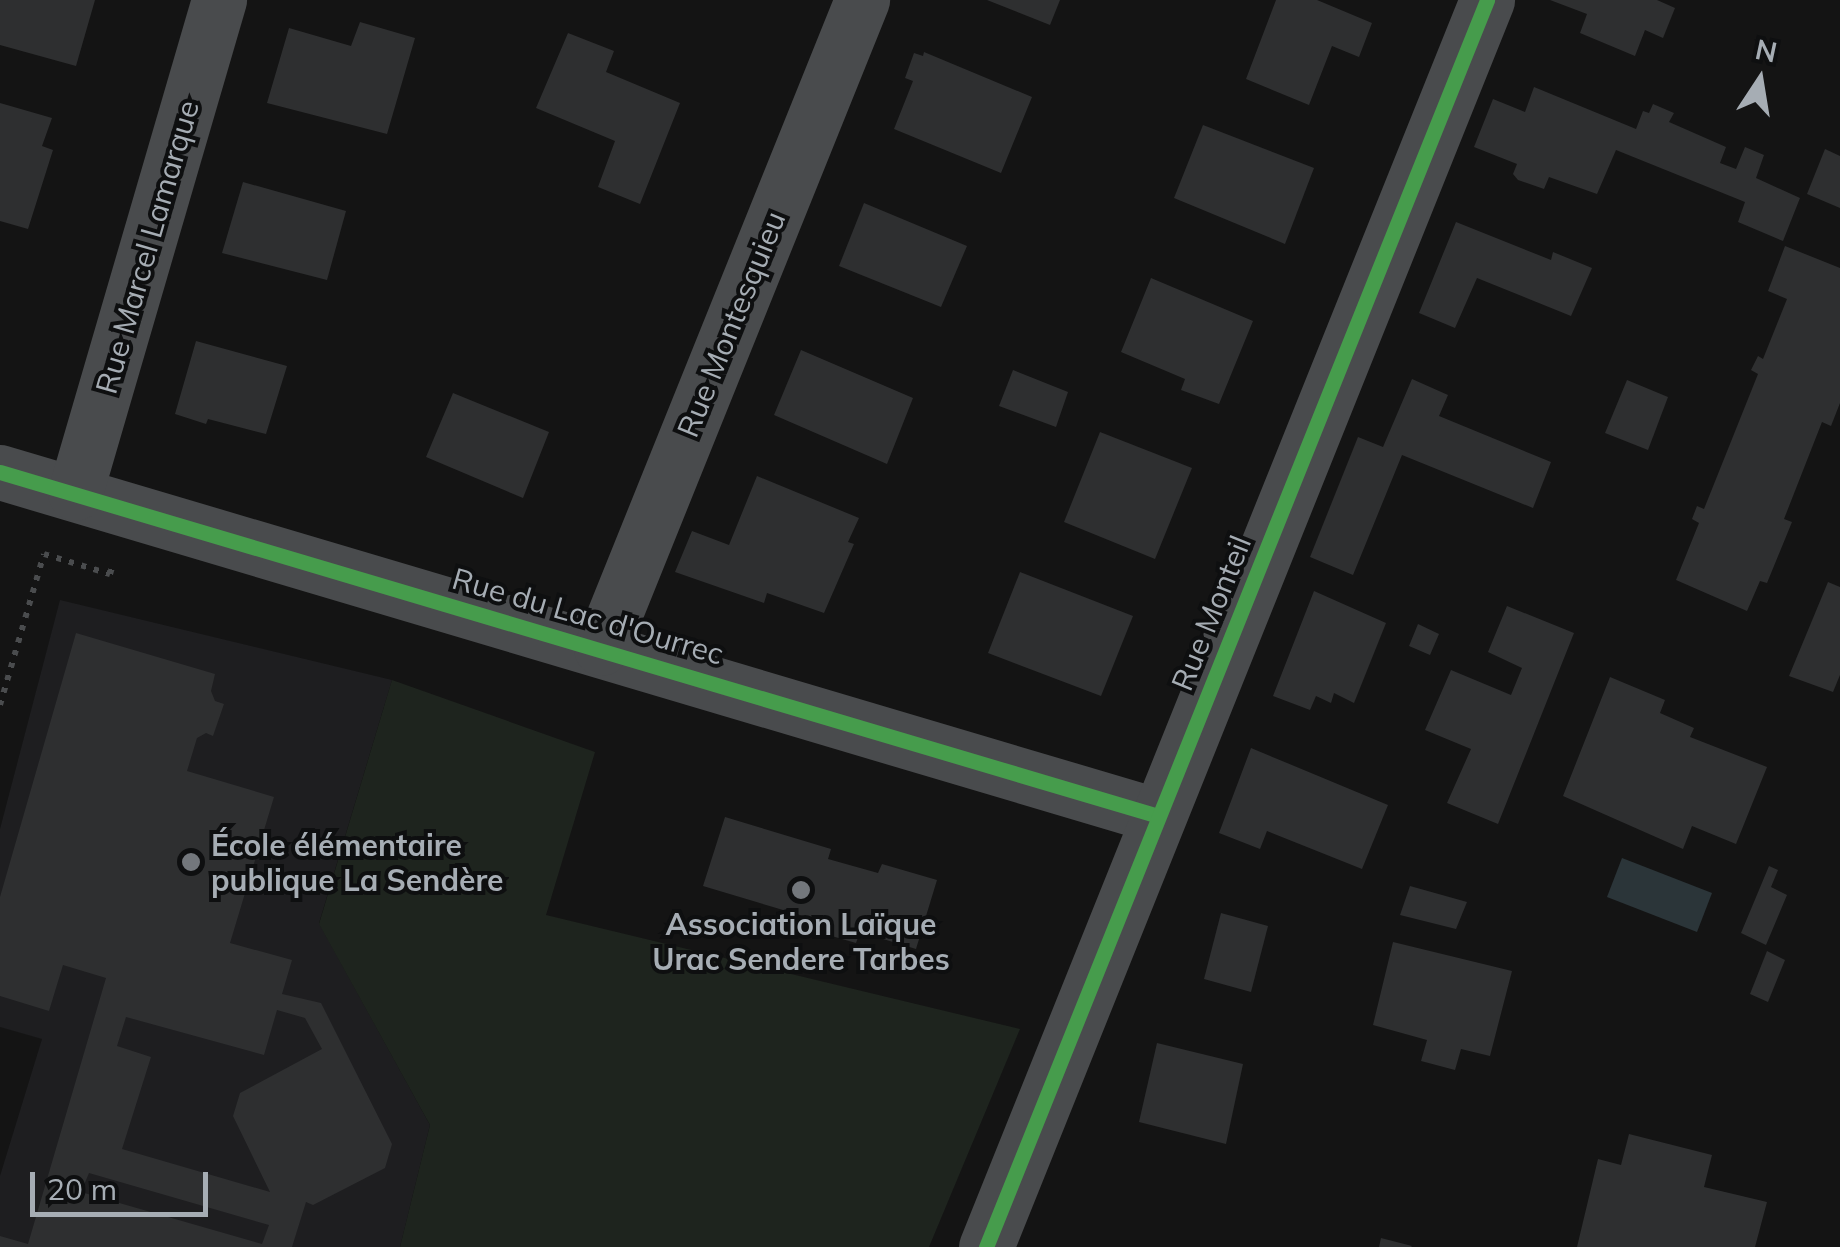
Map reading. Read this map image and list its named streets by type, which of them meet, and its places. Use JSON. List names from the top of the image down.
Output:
{
  "streets": {
    "street": [
      "Rue Marcel Lamarque",
      "Rue Montesquieu",
      "Rue Monteil",
      "Rue du Lac d'Ourrec"
    ]
  },
  "crossings": [
    ["Rue Marcel Lamarque", "Rue du Lac d'Ourrec"],
    ["Rue Montesquieu", "Rue du Lac d'Ourrec"],
    ["Rue Monteil", "Rue du Lac d'Ourrec"]
  ],
  "places": ["École élémentaire publique La Sendère", "Association Laïque Urac Sendere Tarbes"],
  "scale_bar": "20 m",
  "north": "top"
}
